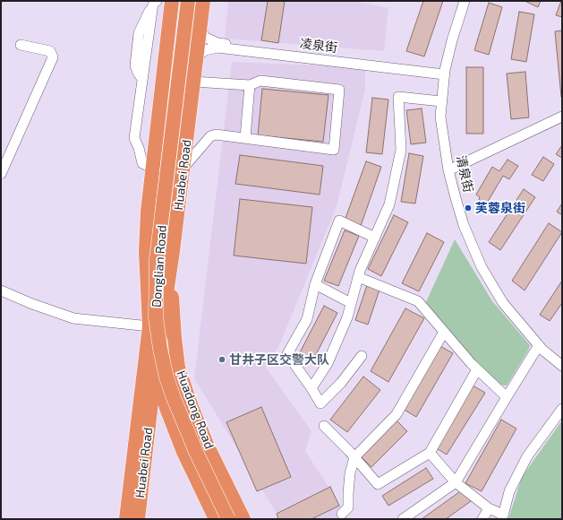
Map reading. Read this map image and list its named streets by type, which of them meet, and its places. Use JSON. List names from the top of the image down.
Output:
{
  "streets": {
    "highway": ["Huabei Road", "Donglian Road", "Huadong Road"],
    "street": ["凌泉街", "清泉街"]
  },
  "crossings": [
    ["凌泉街", "清泉街"],
    ["凌泉街", "Huabei Road"],
    ["Huabei Road", "Huadong Road"]
  ],
  "places": ["芙蓉泉街", "甘井子区交警大队"]
}
